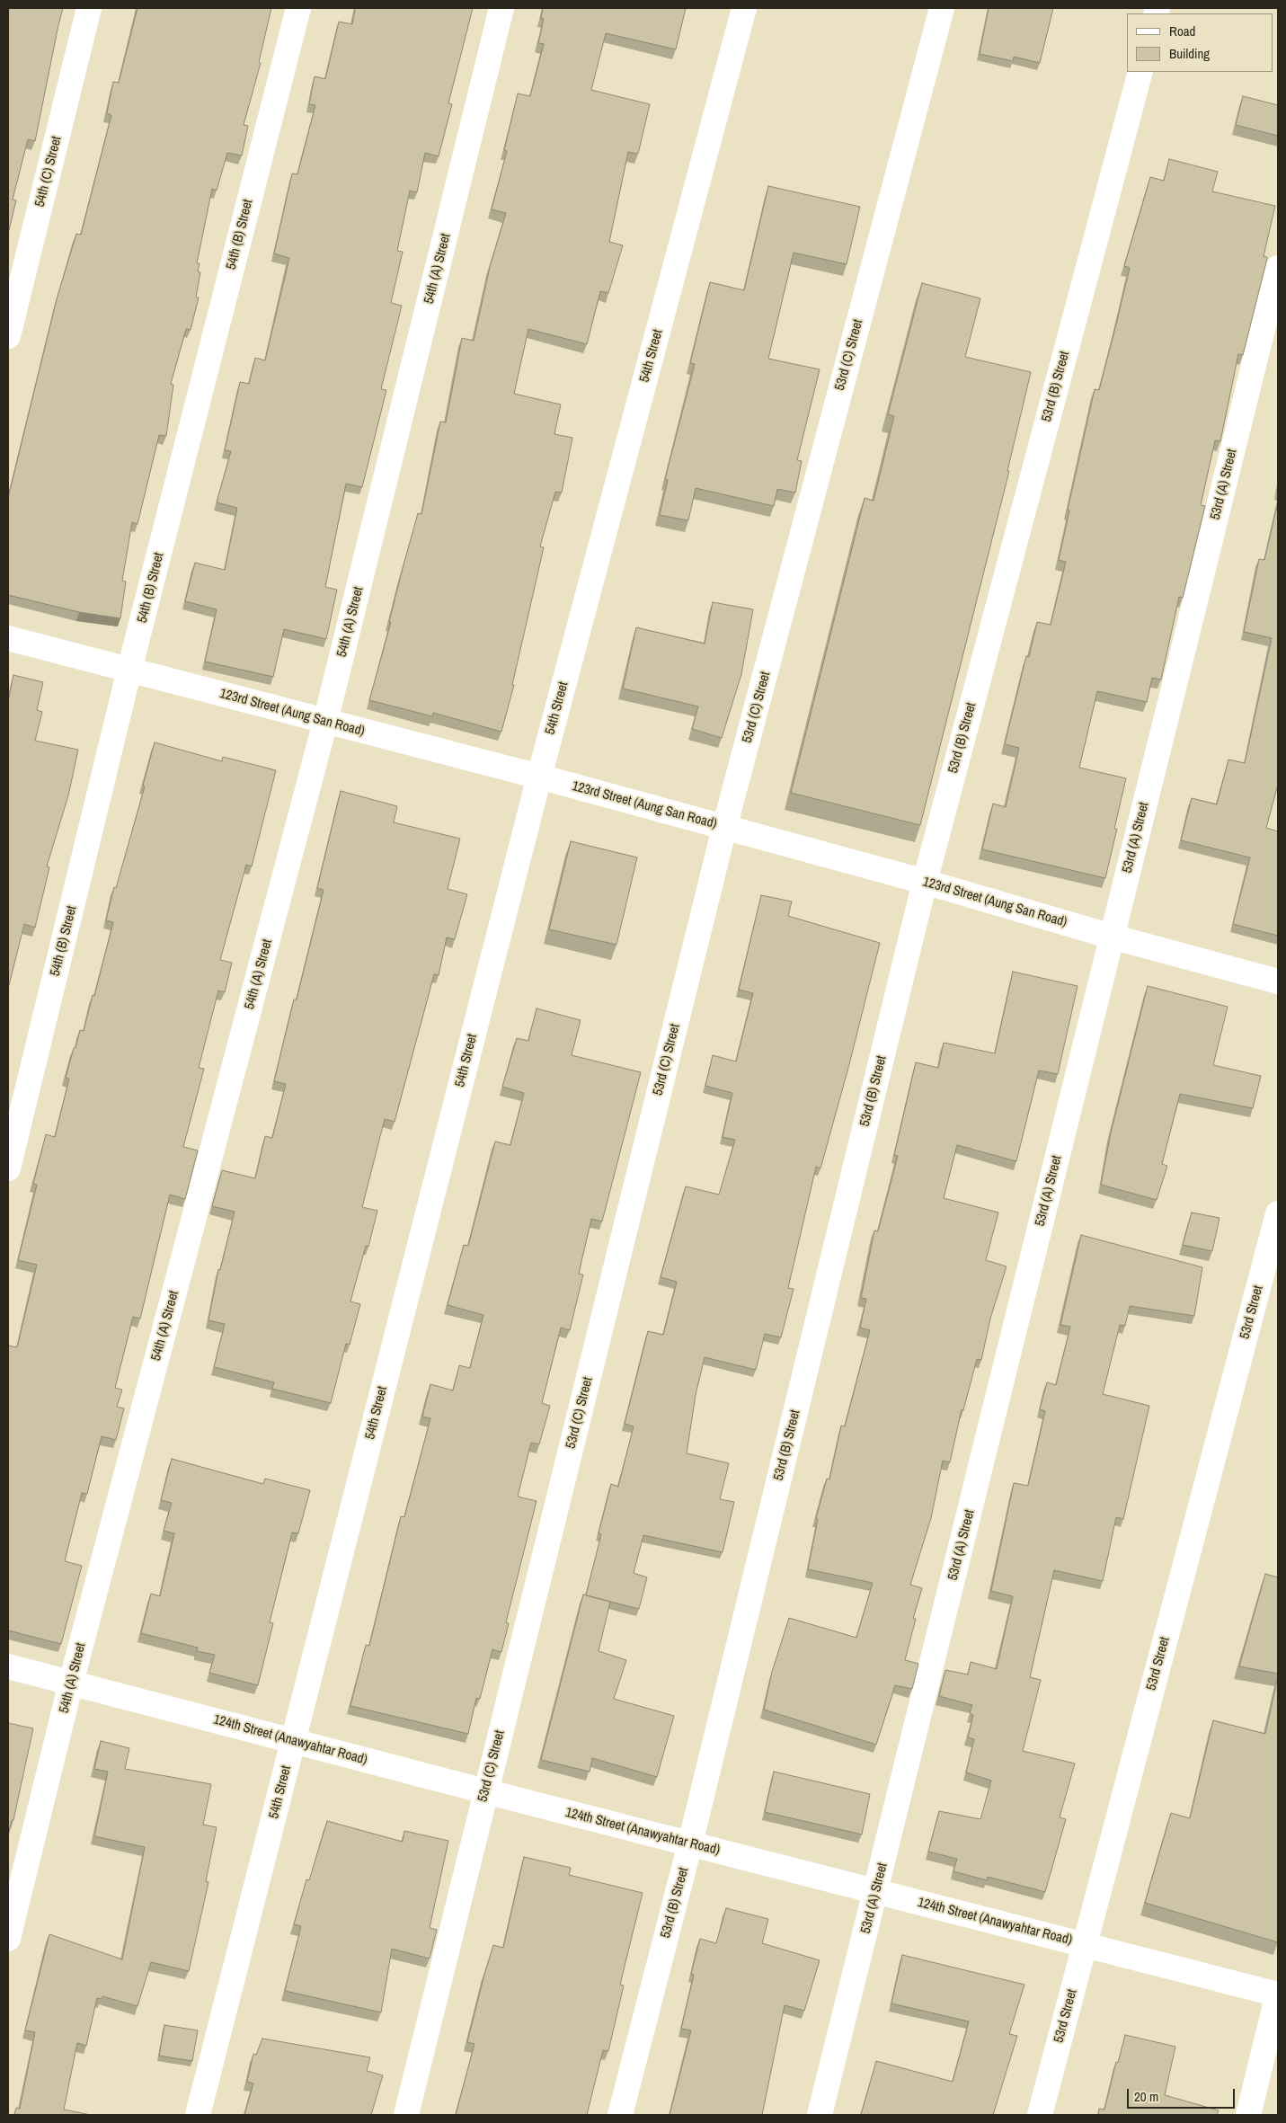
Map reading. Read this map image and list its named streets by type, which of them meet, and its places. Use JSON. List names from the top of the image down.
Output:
{
  "streets": {
    "street": [
      "54th (C) Street",
      "54th (B) Street",
      "54th (A) Street",
      "53rd (C) Street",
      "54th Street",
      "53rd (B) Street",
      "53rd (A) Street",
      "123rd Street (Aung San Road)",
      "53rd Street",
      "124th Street (Anawyahtar Road)"
    ]
  },
  "crossings": [
    ["54th (B) Street", "123rd Street (Aung San Road)"],
    ["54th (A) Street", "123rd Street (Aung San Road)"],
    ["54th (A) Street", "124th Street (Anawyahtar Road)"],
    ["53rd (C) Street", "123rd Street (Aung San Road)"],
    ["53rd (C) Street", "124th Street (Anawyahtar Road)"],
    ["54th Street", "123rd Street (Aung San Road)"],
    ["54th Street", "124th Street (Anawyahtar Road)"],
    ["53rd (B) Street", "123rd Street (Aung San Road)"],
    ["53rd (B) Street", "124th Street (Anawyahtar Road)"],
    ["53rd (A) Street", "123rd Street (Aung San Road)"],
    ["53rd (A) Street", "124th Street (Anawyahtar Road)"],
    ["53rd Street", "124th Street (Anawyahtar Road)"]
  ],
  "legend": ["Road", "Building"],
  "scale_bar": "20 m"
}
